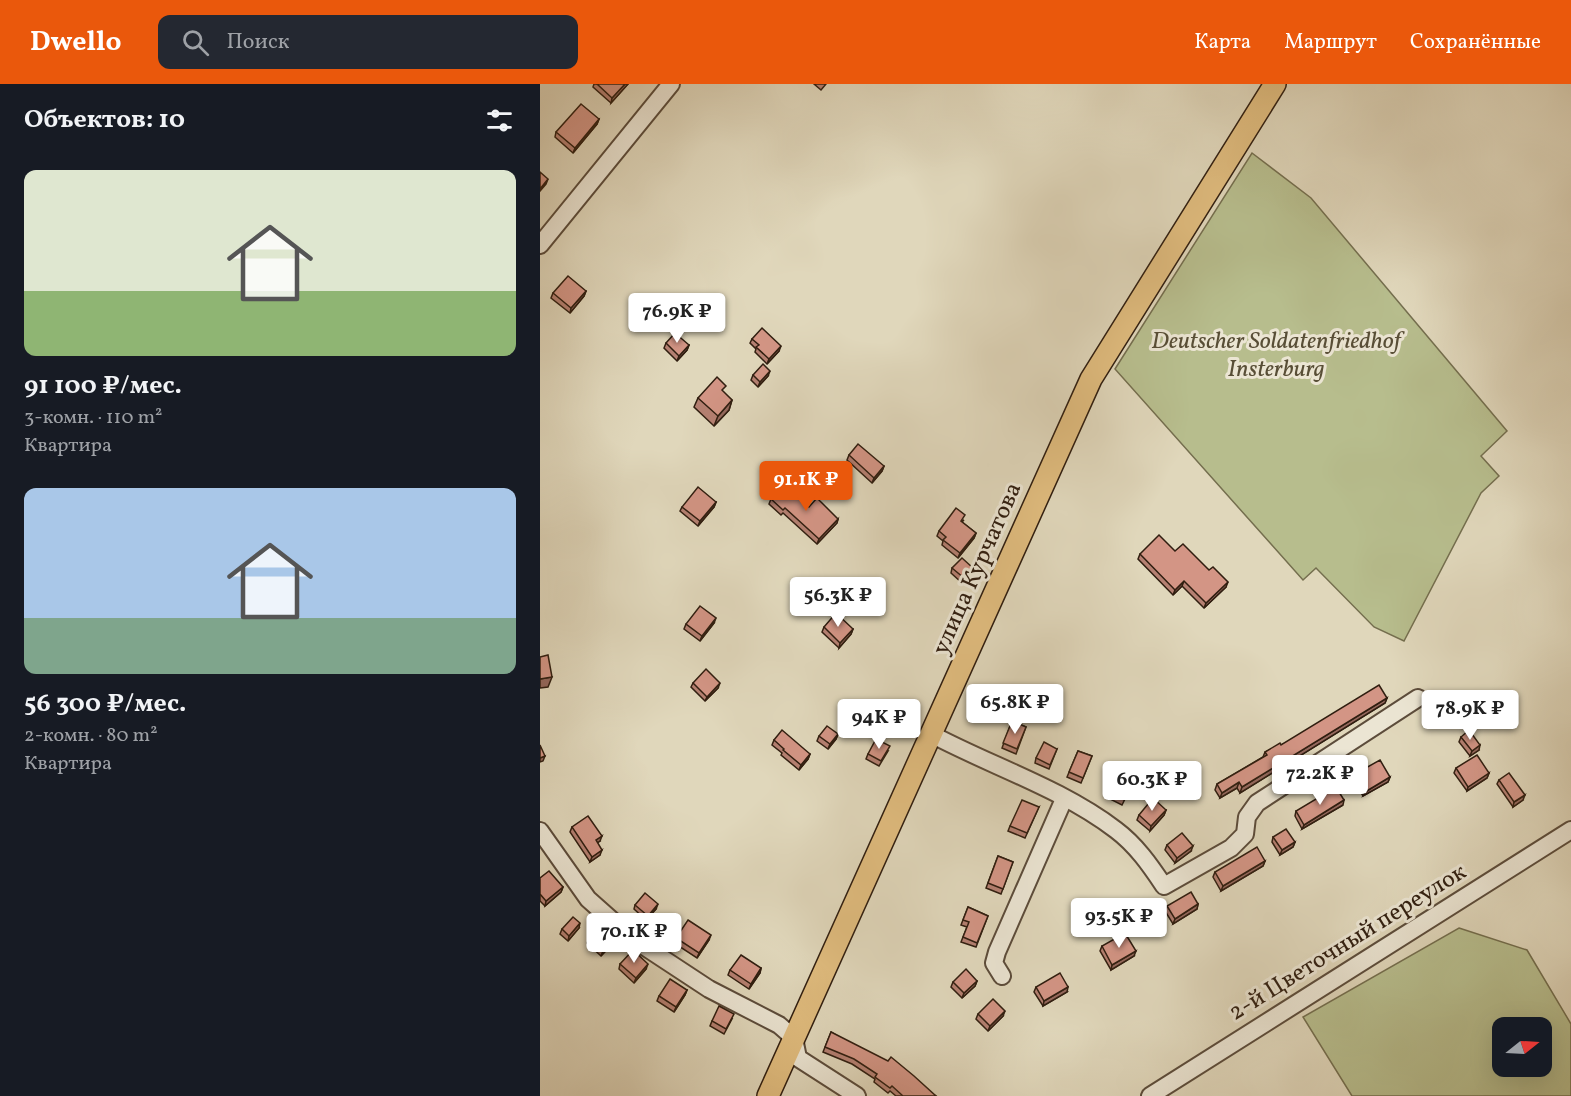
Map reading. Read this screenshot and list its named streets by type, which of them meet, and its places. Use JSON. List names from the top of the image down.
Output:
{
  "streets": {
    "main road": ["улица Курчатова"],
    "street": ["2-й Цветочный переулок"]
  },
  "parks": ["Deutscher Soldatenfriedhof Insterburg"],
  "north": "right",
  "page": {
    "header": "Dwello",
    "search": "Поиск",
    "nav": ["Карта", "Маршрут", "Сохранённые"],
    "heading": "Объектов: 10",
    "list": [
      {
        "name": "91 100 ₽/мес.",
        "note": "3-комн. · 110 m² · Квартира"
      },
      {
        "name": "56 300 ₽/мес.",
        "note": "2-комн. · 80 m² · Квартира"
      }
    ],
    "price": [
      "76.9K ₽",
      "91.1K ₽",
      "56.3K ₽",
      "65.8K ₽",
      "78.9K ₽",
      "94K ₽",
      "72.2K ₽",
      "60.3K ₽",
      "93.5K ₽",
      "70.1K ₽"
    ]
  }
}
